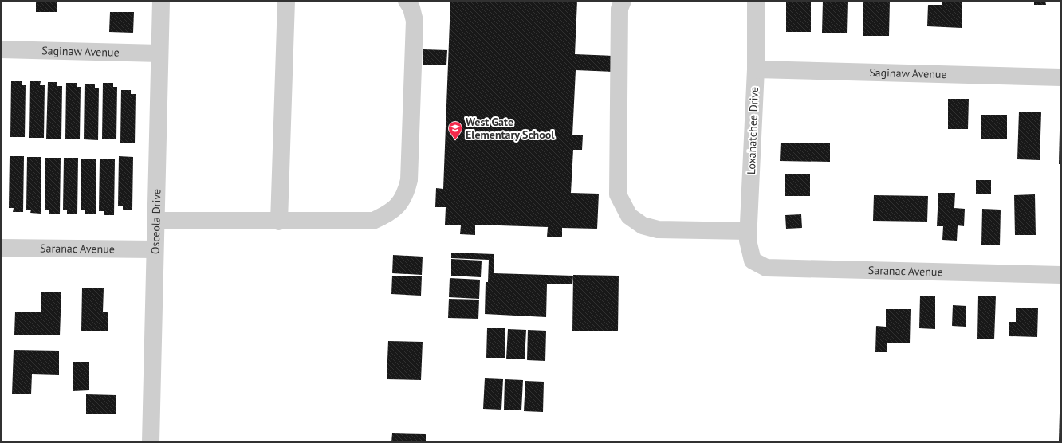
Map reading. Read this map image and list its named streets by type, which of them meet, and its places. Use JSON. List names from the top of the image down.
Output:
{
  "streets": {
    "street": [
      "Saginaw Avenue",
      "Loxahatchee Drive",
      "Osceola Drive",
      "Saranac Avenue"
    ]
  },
  "crossings": [
    ["Saginaw Avenue", "Loxahatchee Drive"],
    ["Saginaw Avenue", "Osceola Drive"],
    ["Loxahatchee Drive", "Saranac Avenue"],
    ["Osceola Drive", "Saranac Avenue"]
  ],
  "places": {
    "school or university": ["West Gate Elementary School"]
  }
}
